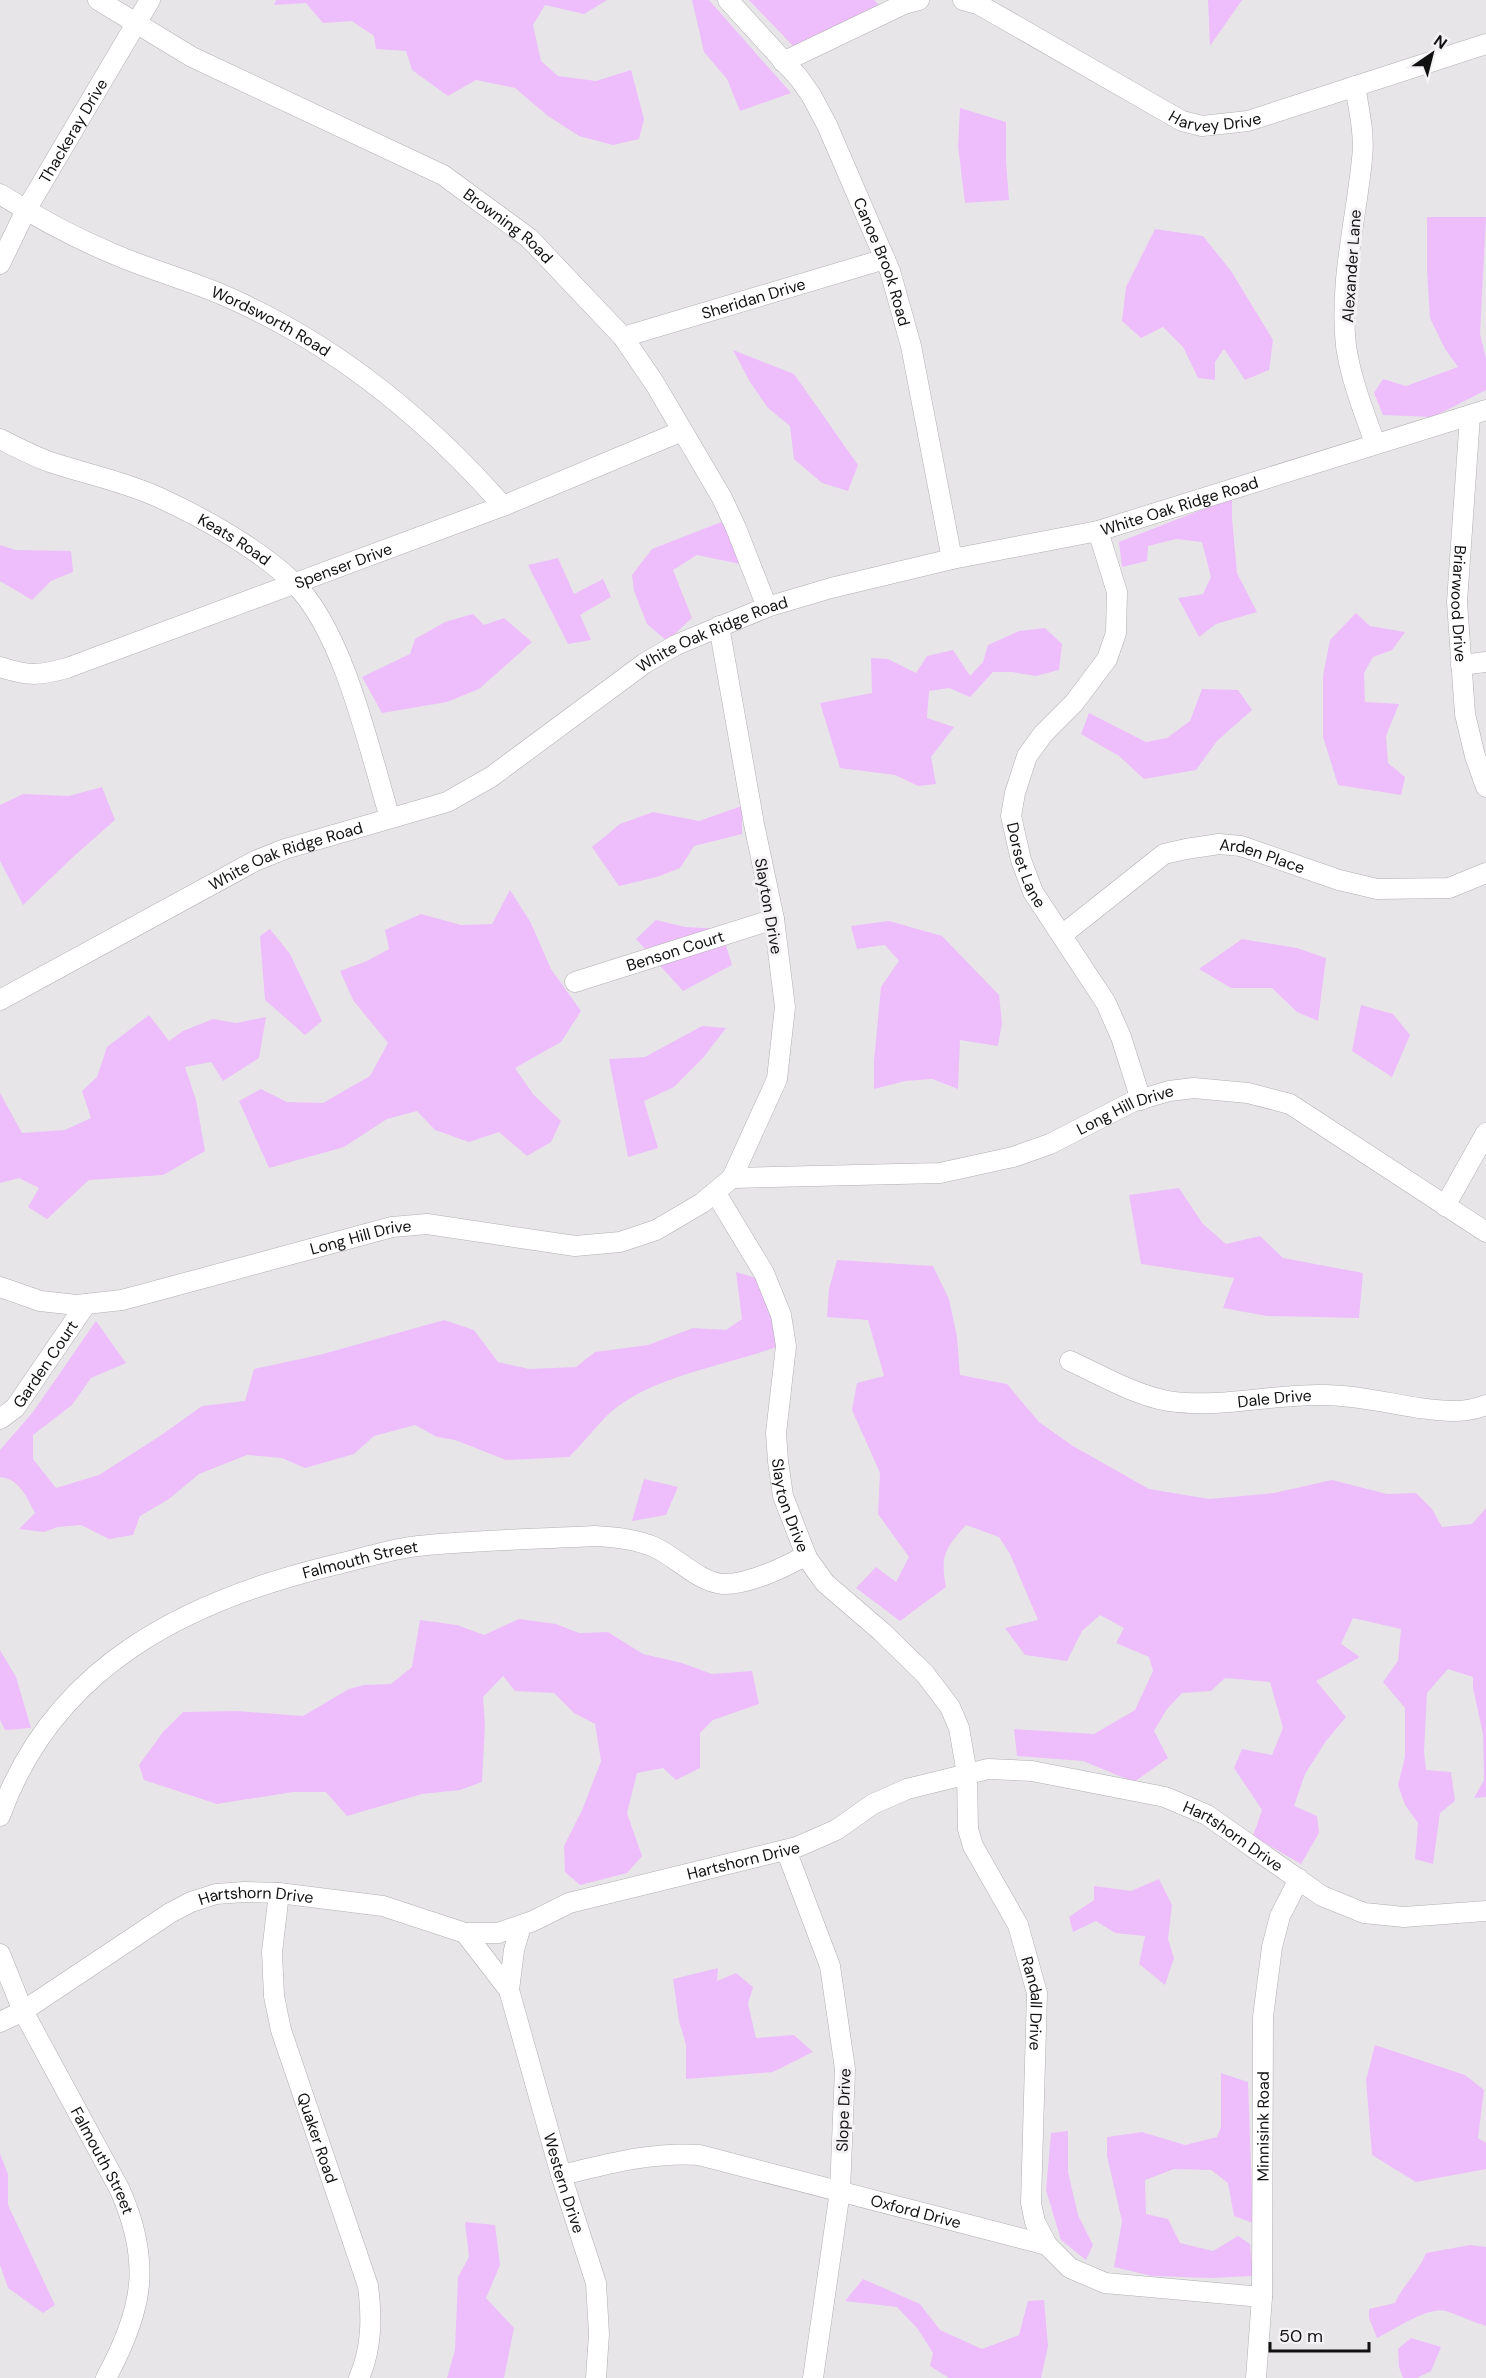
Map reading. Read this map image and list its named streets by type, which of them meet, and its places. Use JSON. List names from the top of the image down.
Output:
{
  "streets": {
    "street": [
      "Harvey Drive",
      "Thackeray Drive",
      "Browning Road",
      "Canoe Brook Road",
      "Alexander Lane",
      "Sheridan Drive",
      "Wordsworth Road",
      "White Oak Ridge Road",
      "Keats Road",
      "Spenser Drive",
      "Briarwood Drive",
      "Arden Place",
      "Dorset Lane",
      "Slayton Drive",
      "Benson Court",
      "Long Hill Drive",
      "Garden Court",
      "Dale Drive",
      "Falmouth Street",
      "Hartshorn Drive",
      "Randall Drive",
      "Slope Drive",
      "Minnisink Road",
      "Quaker Road",
      "Western Drive",
      "Oxford Drive"
    ]
  },
  "crossings": [
    ["Harvey Drive", "Alexander Lane"],
    ["Thackeray Drive", "Browning Road"],
    ["Thackeray Drive", "Wordsworth Road"],
    ["Browning Road", "Sheridan Drive"],
    ["Browning Road", "White Oak Ridge Road"],
    ["Browning Road", "Spenser Drive"],
    ["Canoe Brook Road", "Sheridan Drive"],
    ["Canoe Brook Road", "White Oak Ridge Road"],
    ["Alexander Lane", "White Oak Ridge Road"],
    ["Wordsworth Road", "Spenser Drive"],
    ["White Oak Ridge Road", "Keats Road"],
    ["White Oak Ridge Road", "Briarwood Drive"],
    ["White Oak Ridge Road", "Dorset Lane"],
    ["White Oak Ridge Road", "Slayton Drive"],
    ["Keats Road", "Spenser Drive"],
    ["Arden Place", "Dorset Lane"],
    ["Dorset Lane", "Long Hill Drive"],
    ["Slayton Drive", "Benson Court"],
    ["Slayton Drive", "Long Hill Drive"],
    ["Slayton Drive", "Falmouth Street"],
    ["Slayton Drive", "Hartshorn Drive"],
    ["Slayton Drive", "Randall Drive"],
    ["Long Hill Drive", "Garden Court"],
    ["Falmouth Street", "Hartshorn Drive"],
    ["Hartshorn Drive", "Randall Drive"],
    ["Hartshorn Drive", "Slope Drive"],
    ["Hartshorn Drive", "Minnisink Road"],
    ["Hartshorn Drive", "Quaker Road"],
    ["Hartshorn Drive", "Western Drive"],
    ["Randall Drive", "Oxford Drive"],
    ["Slope Drive", "Oxford Drive"],
    ["Western Drive", "Oxford Drive"]
  ],
  "scale_bar": "50 m",
  "north": "top right"
}
